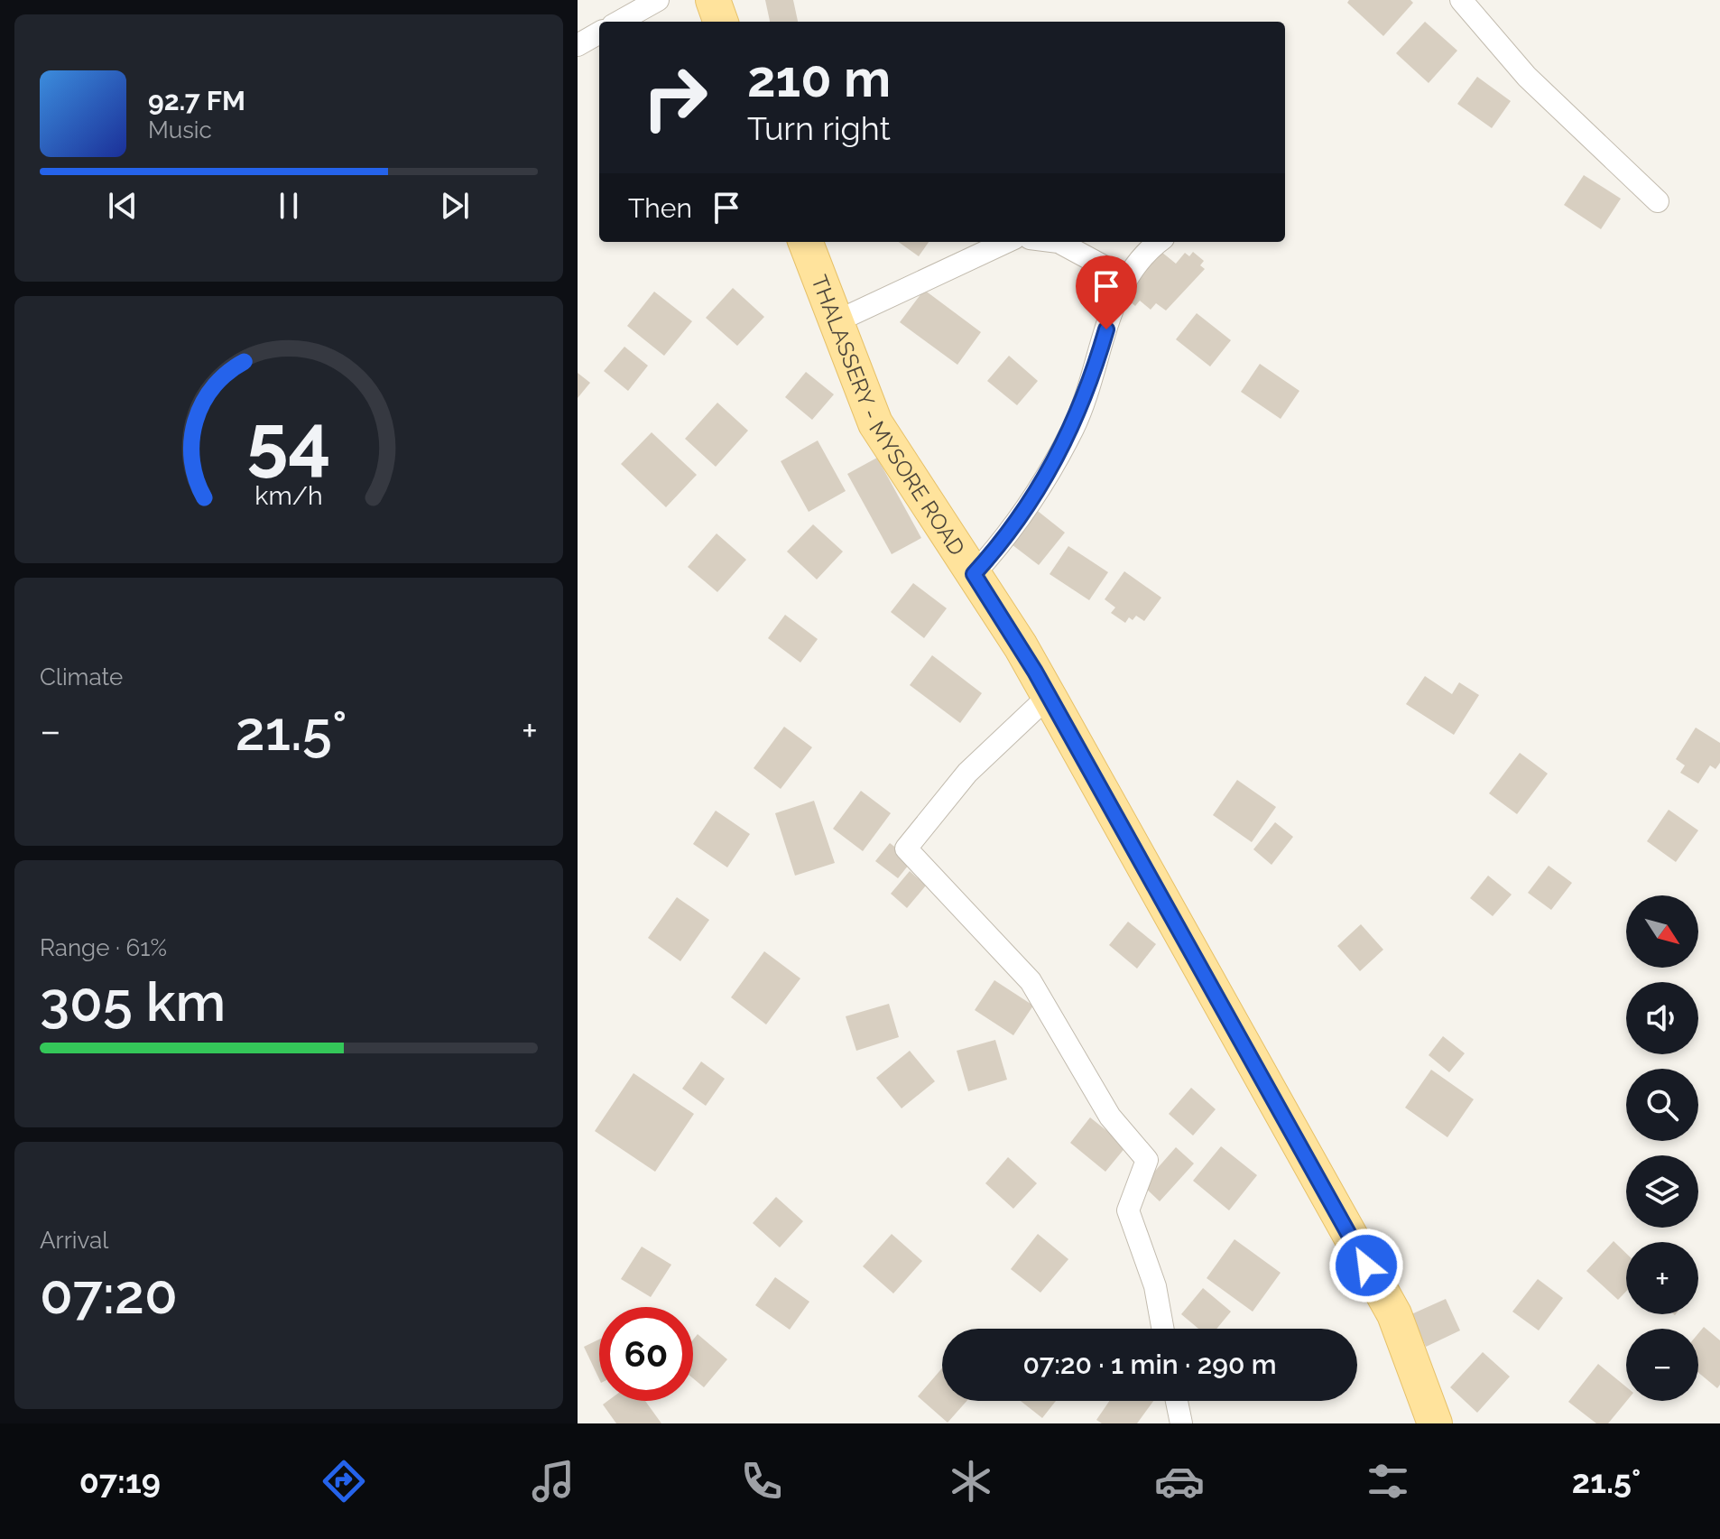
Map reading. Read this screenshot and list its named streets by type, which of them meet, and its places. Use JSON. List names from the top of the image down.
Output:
{
  "streets": {
    "main road": ["THALASSERY - MYSORE ROAD"]
  },
  "north": "bottom right",
  "page": {
    "turn": ["210 m", "Turn right"],
    "song": ["92.7 FM", "Music"],
    "then": "Then",
    "tile": [
      "Climate",
      ["Range · 61%", "305 km"],
      ["Arrival", "07:20"]
    ],
    "heat": ["−", "21.5°", "+"],
    "map_buttons": ["+", "−"],
    "limit": "60",
    "trip": "07:20 · 1 min · 290 m",
    "tabs": ["07:19", "21.5°"],
    "gauge": ["54", "km/h"]
  }
}
